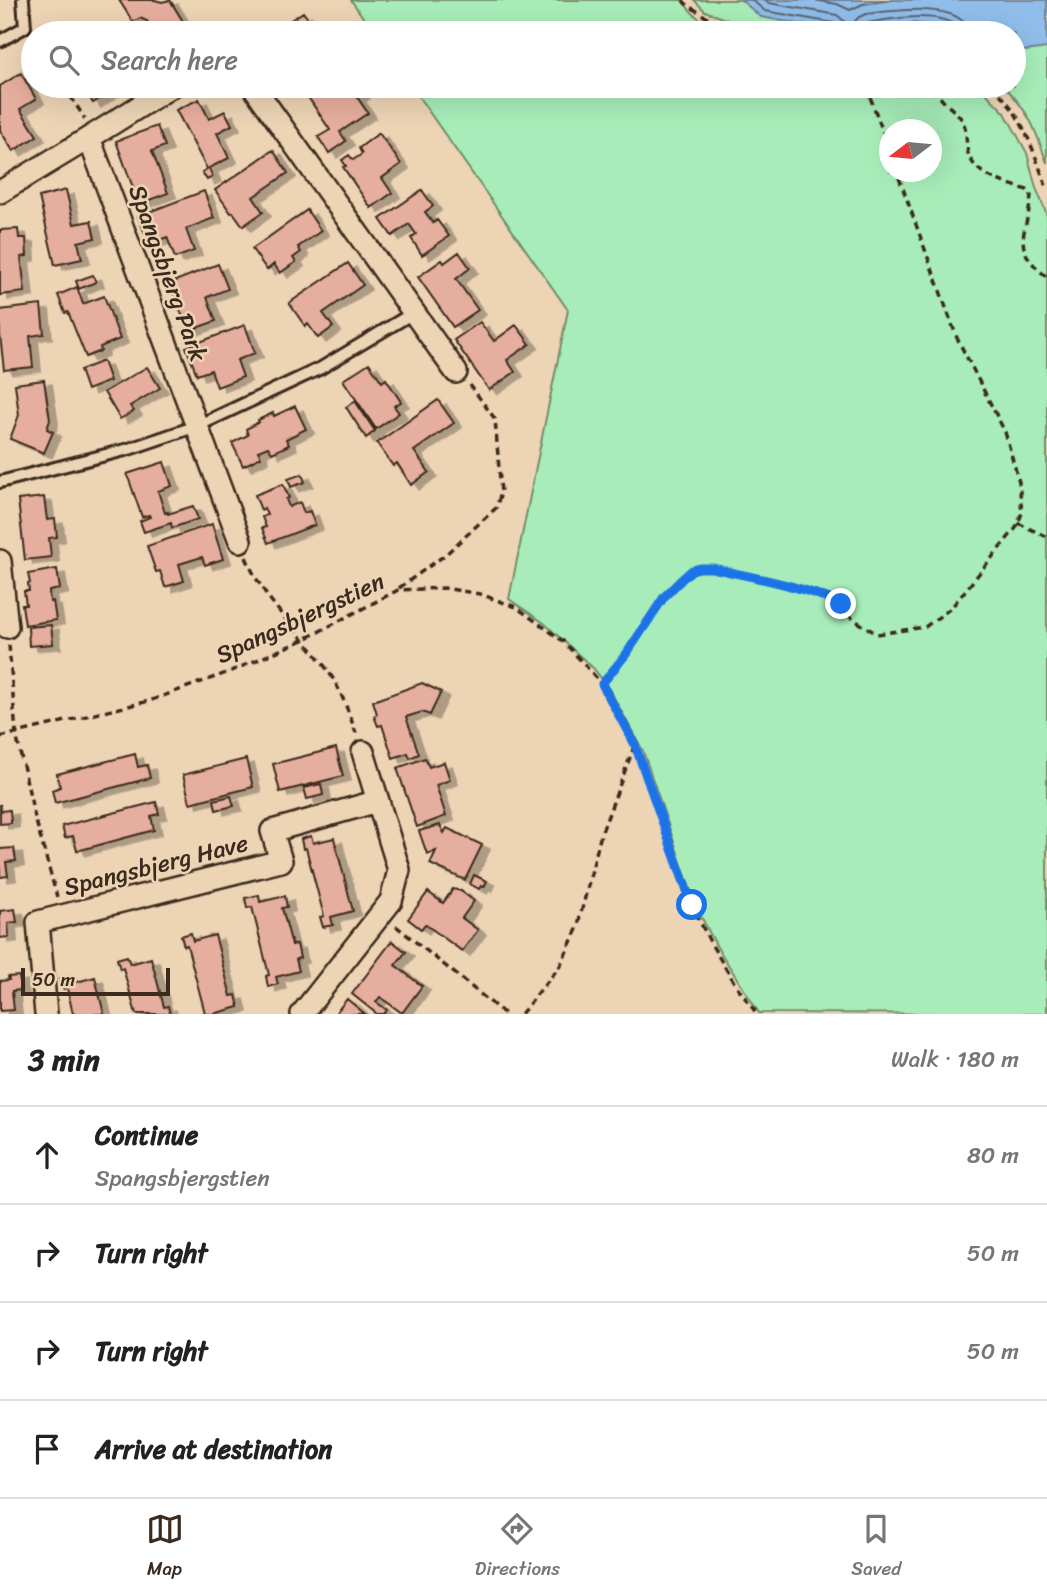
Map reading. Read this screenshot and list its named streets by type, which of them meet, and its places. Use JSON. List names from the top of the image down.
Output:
{
  "streets": {
    "street": ["Spangsbjerg Park", "Spangsbjerg Have"],
    "path": ["Spangsbjergstien"]
  },
  "scale_bar": "50 m",
  "north": "left",
  "page": {
    "search": "Search here",
    "scale": "50 m",
    "heading": ["3 min", "Walk · 180 m"],
    "list": [
      ["Continue", "Spangsbjergstien", "80 m"],
      ["Turn right", "50 m"],
      ["Turn right", "50 m"],
      "Arrive at destination"
    ],
    "nav": ["Map", "Directions", "Saved"]
  }
}
